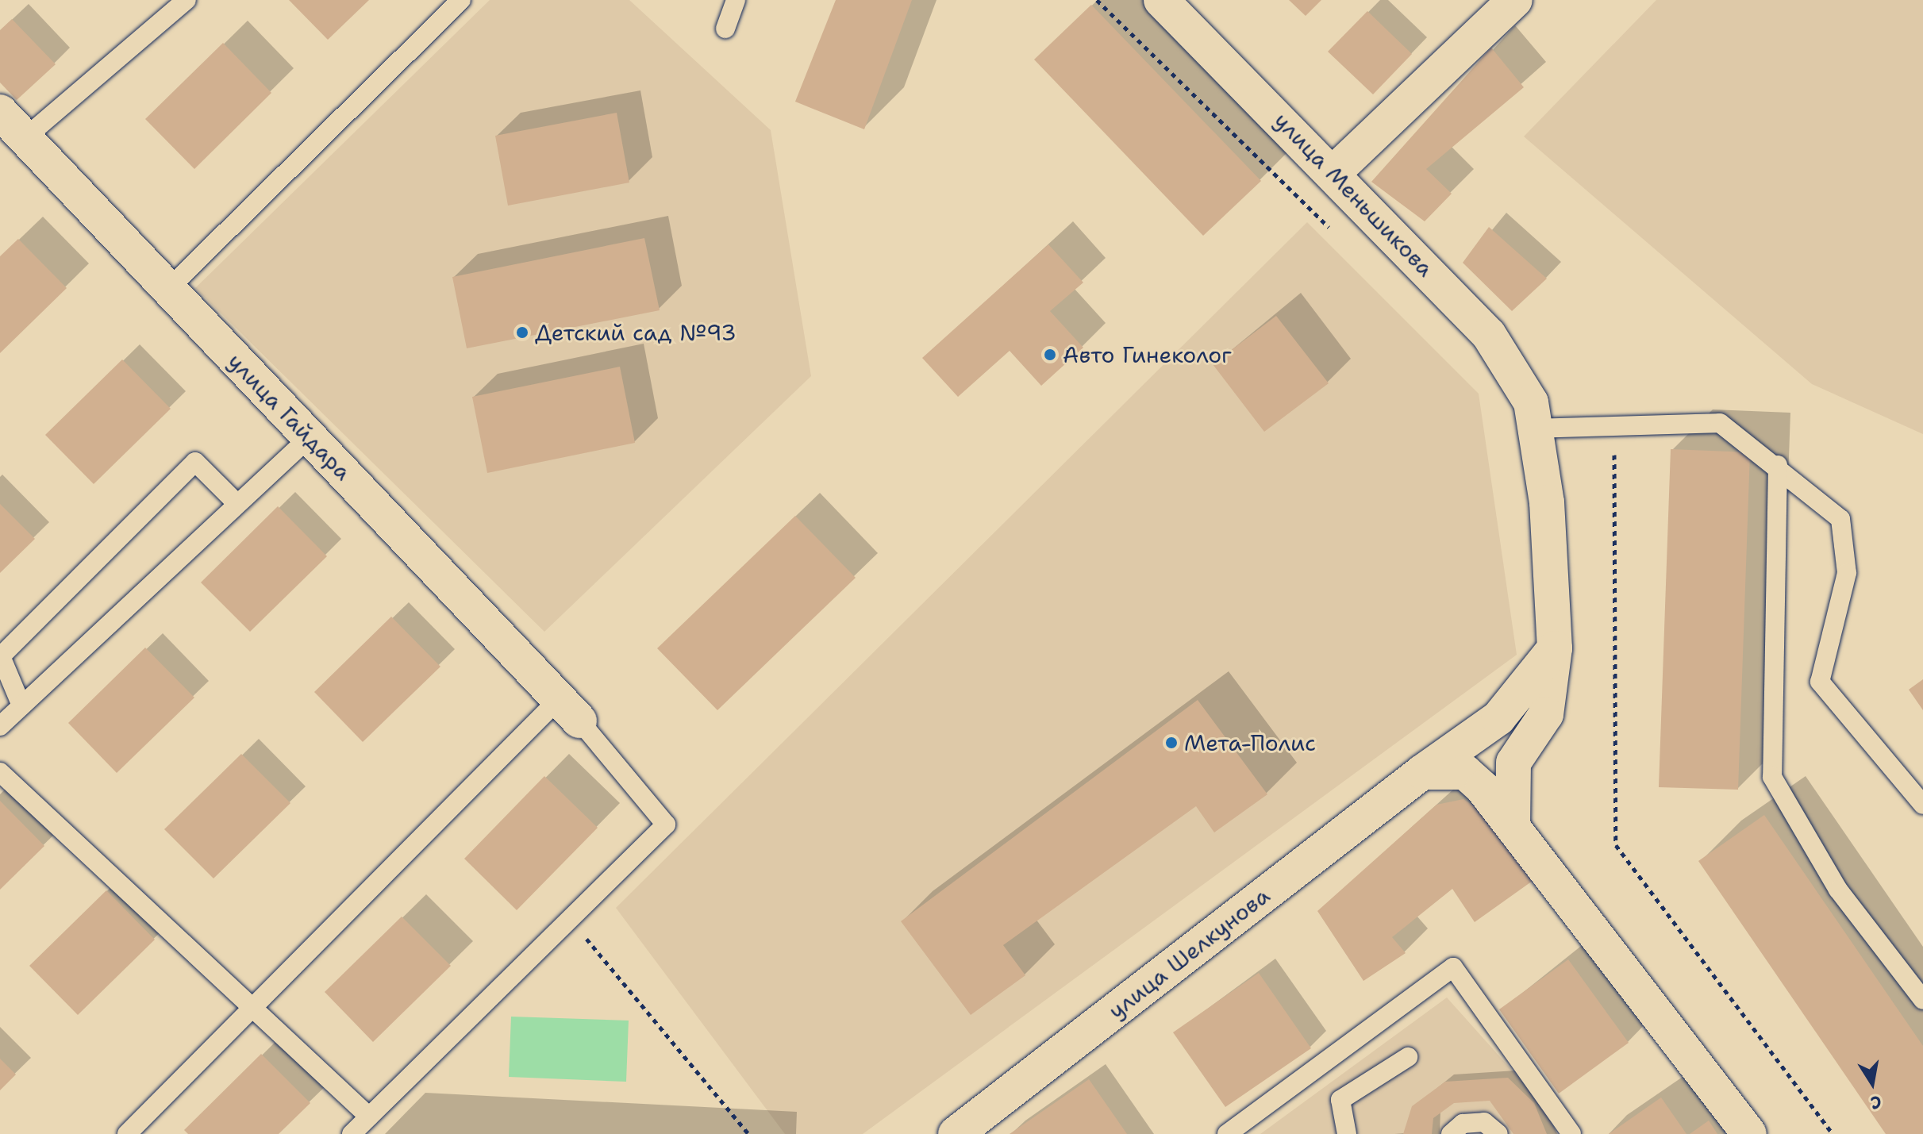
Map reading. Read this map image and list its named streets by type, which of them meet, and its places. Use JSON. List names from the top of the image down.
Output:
{
  "streets": {
    "street": ["улица Меньшикова", "улица Гайдара", "улица Шелкунова"]
  },
  "places": ["Детский сад №93", "Авто Гинеколог", "Мета-Полис"],
  "north": "bottom"
}
